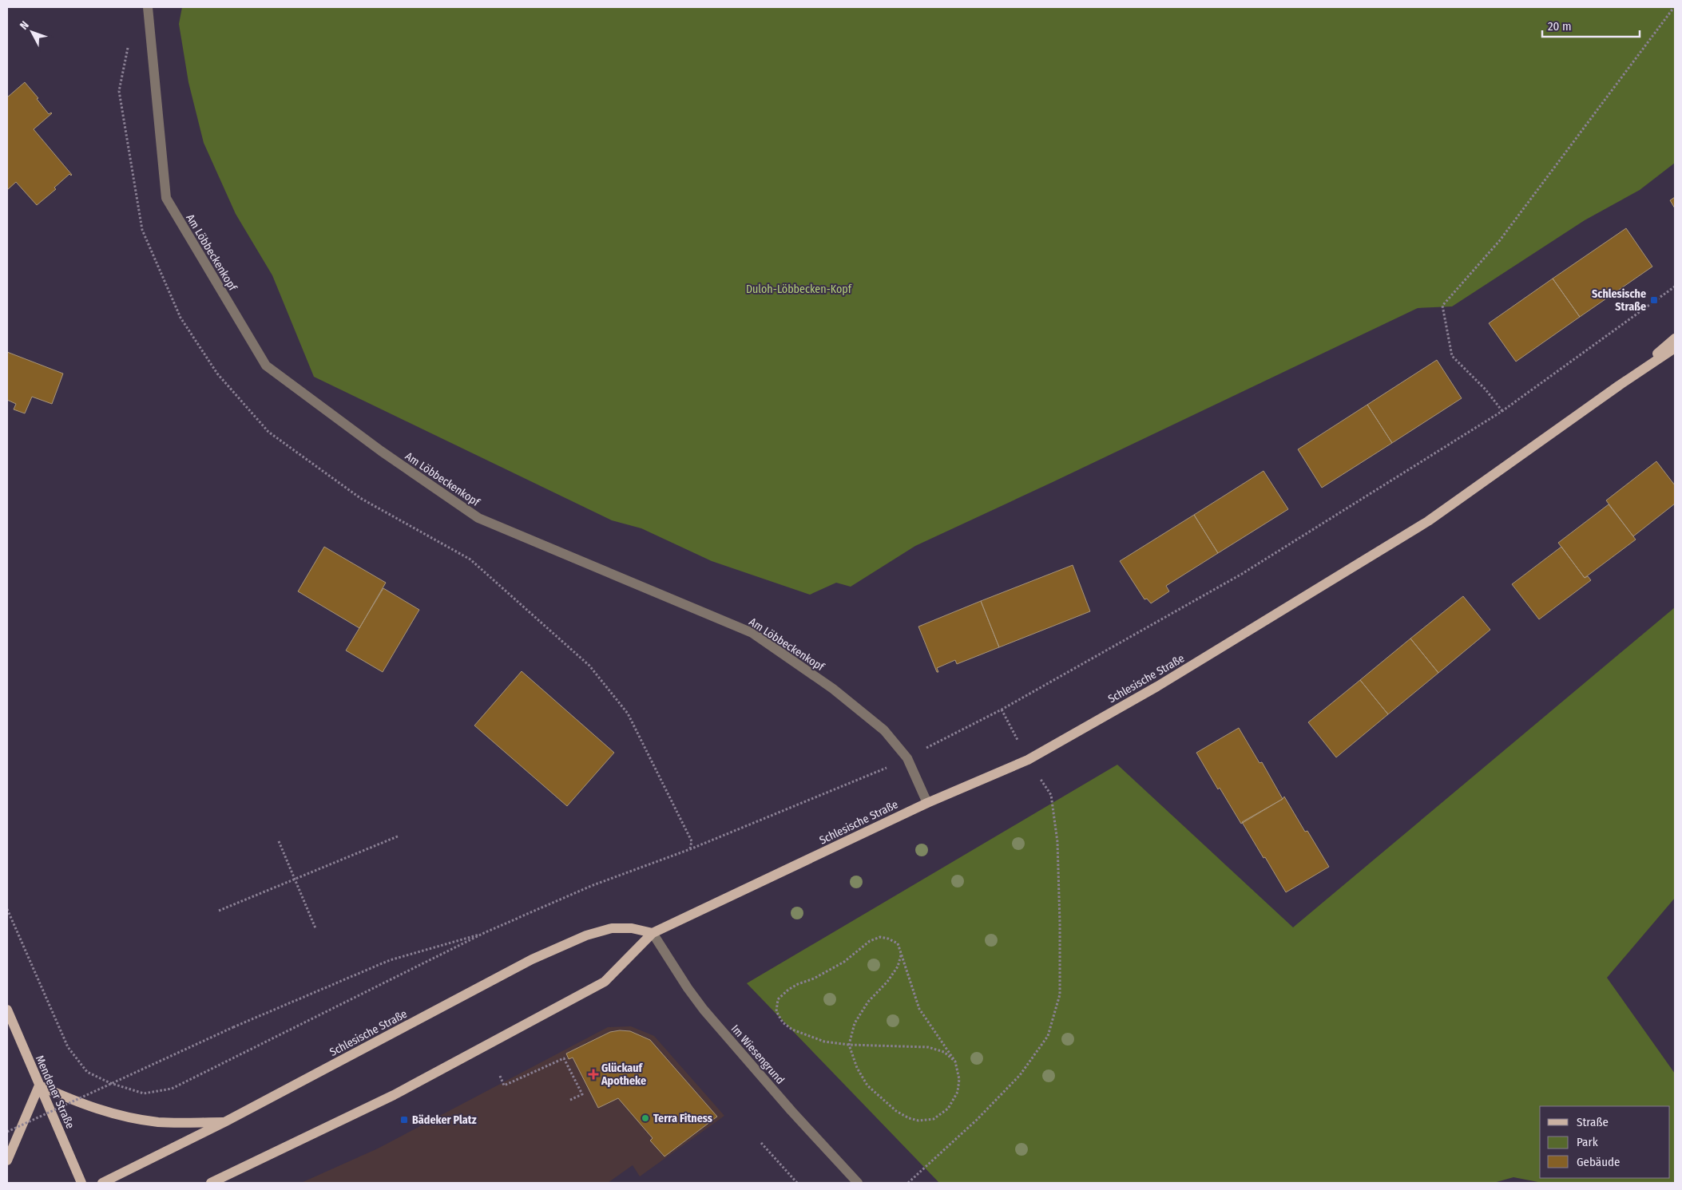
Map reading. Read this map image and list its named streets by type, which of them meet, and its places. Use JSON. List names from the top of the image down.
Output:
{
  "streets": {
    "main road": ["Schlesische Straße", "Mendener Straße"],
    "street": ["Am Löbbeckenkopf", "Im Wiesengrund"]
  },
  "crossings": [
    ["Am Löbbeckenkopf", "Schlesische Straße"],
    ["Schlesische Straße", "Im Wiesengrund"]
  ],
  "parks": ["Duloh-Löbbecken-Kopf"],
  "places": {
    "transit": ["Schlesische Straße", "Bädeker Platz"],
    "health": ["Glückauf Apotheke"],
    "other": ["Terra Fitness"]
  },
  "legend": ["Straße", "Park", "Gebäude"],
  "scale_bar": "20 m",
  "north": "top left"
}
